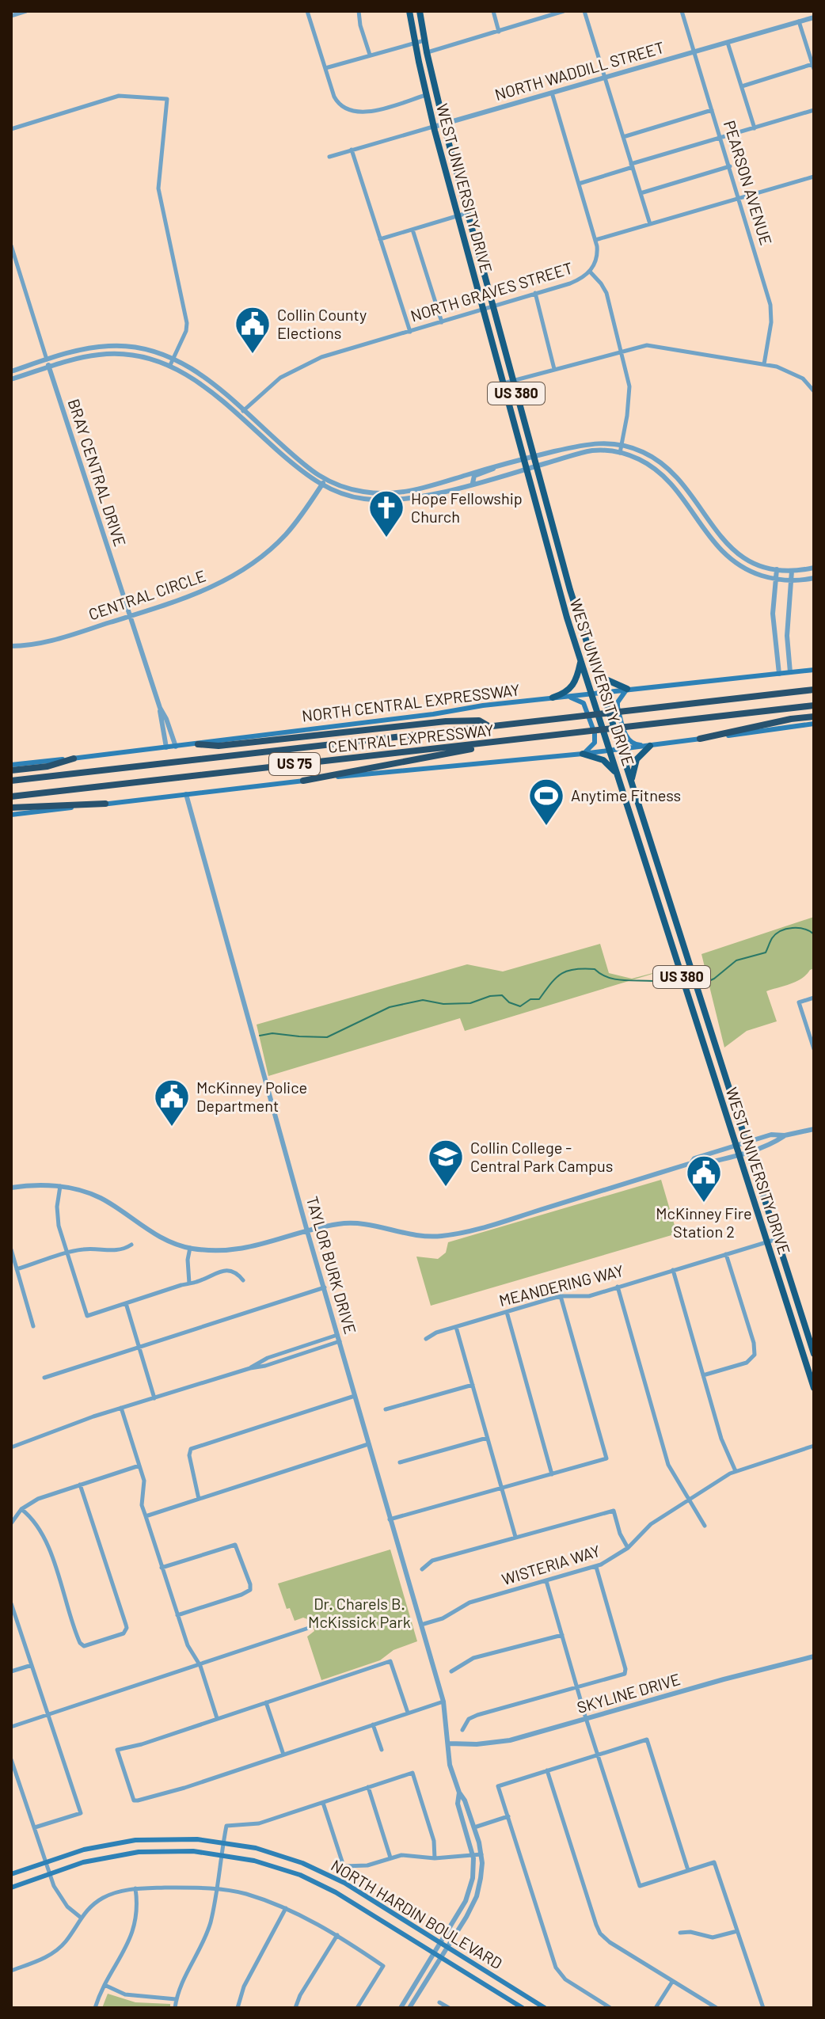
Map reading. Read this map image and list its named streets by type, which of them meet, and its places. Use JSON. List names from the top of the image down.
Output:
{
  "streets": {
    "highway": [
      "WEST UNIVERSITY DRIVE",
      "US 380",
      "CENTRAL EXPRESSWAY",
      "US 75"
    ],
    "main road": ["NORTH CENTRAL EXPRESSWAY", "NORTH HARDIN BOULEVARD"],
    "street": [
      "NORTH WADDILL STREET",
      "PEARSON AVENUE",
      "NORTH GRAVES STREET",
      "BRAY CENTRAL DRIVE",
      "CENTRAL CIRCLE",
      "TAYLOR BURK DRIVE",
      "MEANDERING WAY",
      "WISTERIA WAY",
      "SKYLINE DRIVE"
    ]
  },
  "crossings": [
    ["NORTH WADDILL STREET", "PEARSON AVENUE"],
    ["NORTH WADDILL STREET", "WEST UNIVERSITY DRIVE"],
    ["WEST UNIVERSITY DRIVE", "NORTH GRAVES STREET"],
    ["WEST UNIVERSITY DRIVE", "NORTH CENTRAL EXPRESSWAY"],
    ["WEST UNIVERSITY DRIVE", "MEANDERING WAY"],
    ["BRAY CENTRAL DRIVE", "CENTRAL CIRCLE"],
    ["BRAY CENTRAL DRIVE", "NORTH CENTRAL EXPRESSWAY"],
    ["TAYLOR BURK DRIVE", "WISTERIA WAY"],
    ["TAYLOR BURK DRIVE", "SKYLINE DRIVE"]
  ],
  "parks": ["Dr. Charels B. McKissick Park"],
  "places": {
    "public building": ["Collin County Elections", "McKinney Police Department", "McKinney Fire Station 2"],
    "church": ["Hope Fellowship Church"],
    "sports": ["Anytime Fitness"],
    "school or university": ["Collin College - Central Park Campus"]
  }
}
